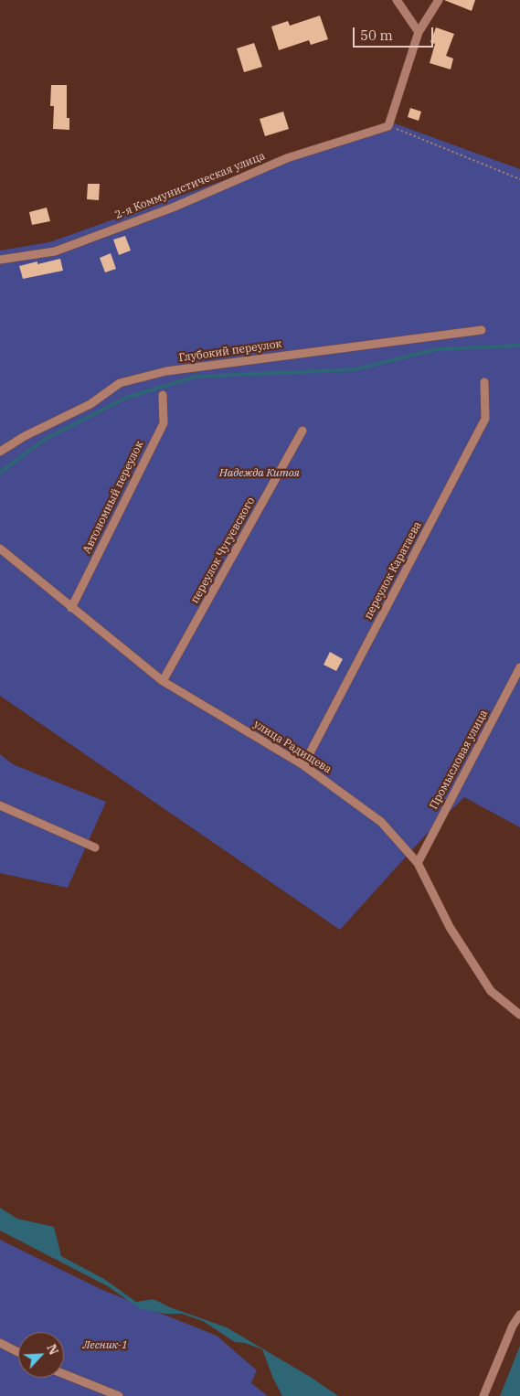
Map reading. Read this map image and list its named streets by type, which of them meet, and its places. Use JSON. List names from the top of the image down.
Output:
{
  "streets": {
    "street": [
      "2-я Коммунистическая улица",
      "Глубокий переулок",
      "Автономный переулок",
      "переулок Чугуевского",
      "переулок Каратаева",
      "улица Радищева",
      "Промысловая улица"
    ]
  },
  "crossings": [
    ["Автономный переулок", "улица Радищева"],
    ["переулок Чугуевского", "улица Радищева"],
    ["переулок Каратаева", "улица Радищева"],
    ["улица Радищева", "Промысловая улица"]
  ],
  "parks": ["Надежда Китоя", "Лесник-1"],
  "scale_bar": "50 m",
  "north": "top right"
}
